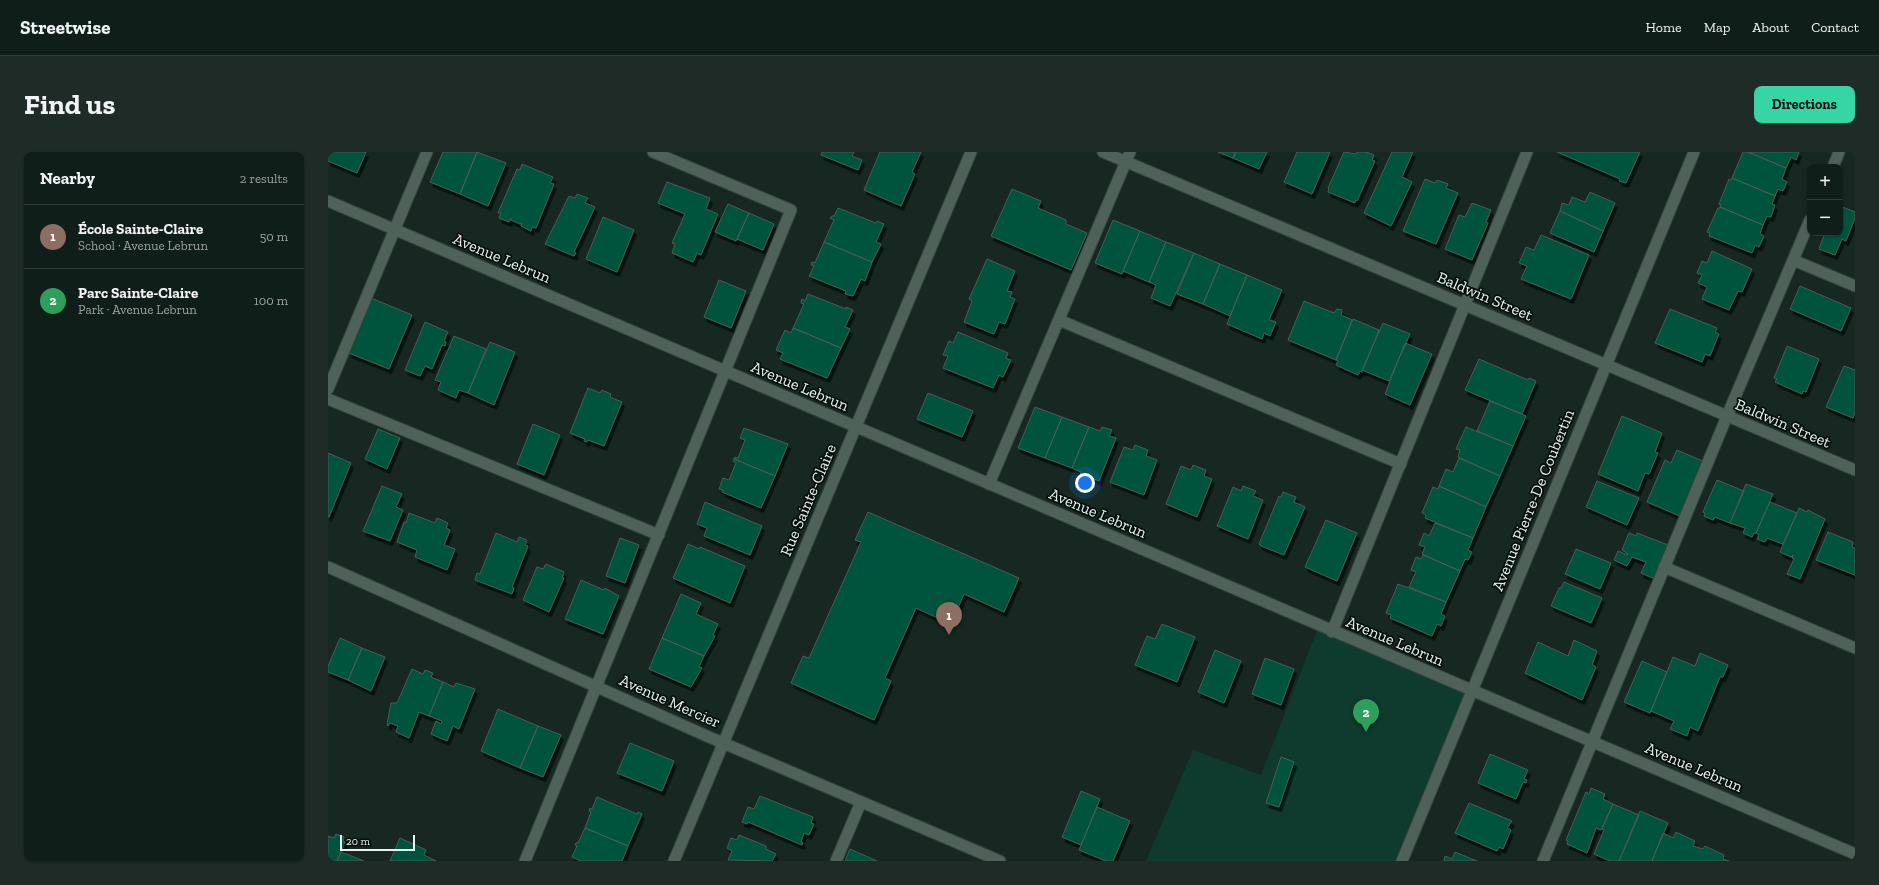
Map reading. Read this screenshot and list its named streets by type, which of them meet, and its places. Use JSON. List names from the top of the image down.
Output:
{
  "streets": {
    "street": [
      "Avenue Lebrun",
      "Baldwin Street",
      "Rue Sainte-Claire",
      "Avenue Pierre-De Coubertin",
      "Avenue Mercier"
    ]
  },
  "crossings": [
    ["Avenue Lebrun", "Rue Sainte-Claire"],
    ["Avenue Lebrun", "Avenue Pierre-De Coubertin"],
    ["Baldwin Street", "Avenue Pierre-De Coubertin"],
    ["Rue Sainte-Claire", "Avenue Mercier"]
  ],
  "scale_bar": "20 m",
  "page": {
    "header": "Streetwise",
    "nav": [
      "Home",
      "Map",
      "About",
      "Contact"
    ],
    "buttons": "Directions",
    "title": "Find us",
    "heading": ["Nearby", "2 results"],
    "map_buttons": ["+", "−"],
    "list": [
      {
        "mark": "1",
        "name": "École Sainte-Claire",
        "note": "School · Avenue Lebrun",
        "value": "50 m"
      },
      {
        "mark": "2",
        "name": "Parc Sainte-Claire",
        "note": "Park · Avenue Lebrun",
        "value": "100 m"
      }
    ],
    "pins": ["1", "2"],
    "scale": "20 m"
  }
}
